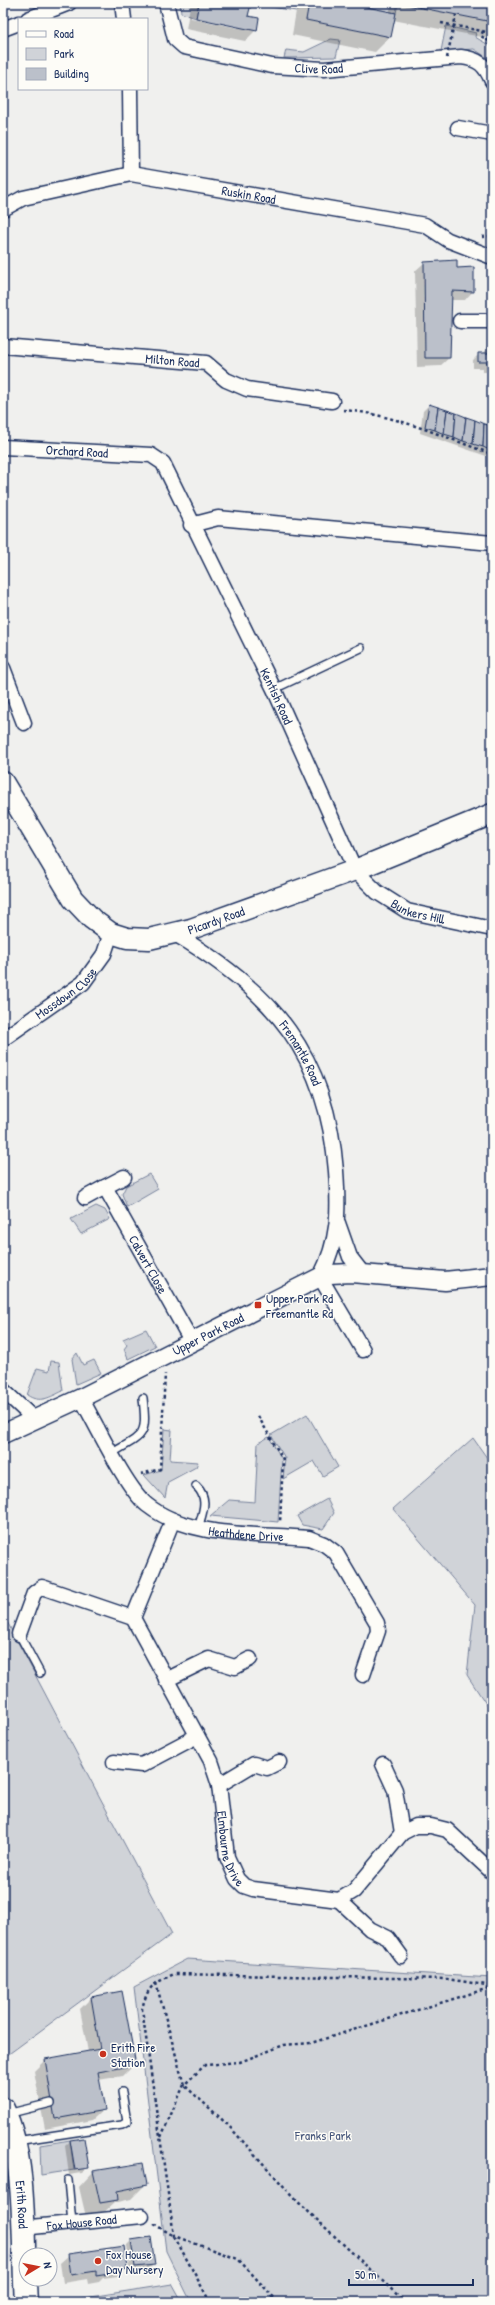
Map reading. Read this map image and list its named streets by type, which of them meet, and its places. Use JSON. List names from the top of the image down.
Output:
{
  "streets": {
    "main road": ["Picardy Road", "Erith Road"],
    "street": [
      "Clive Road",
      "Ruskin Road",
      "Milton Road",
      "Orchard Road",
      "Kentish Road",
      "Bunkers Hill",
      "Mossdown Close",
      "Fremantle Road",
      "Calvert Close",
      "Upper Park Road",
      "Heathdene Drive",
      "Elmbourne Drive",
      "Fox House Road"
    ]
  },
  "crossings": [
    ["Orchard Road", "Kentish Road"],
    ["Kentish Road", "Bunkers Hill"],
    ["Kentish Road", "Picardy Road"],
    ["Bunkers Hill", "Picardy Road"],
    ["Picardy Road", "Mossdown Close"],
    ["Picardy Road", "Fremantle Road"],
    ["Fremantle Road", "Upper Park Road"],
    ["Calvert Close", "Upper Park Road"],
    ["Upper Park Road", "Heathdene Drive"],
    ["Erith Road", "Fox House Road"]
  ],
  "parks": ["Franks Park"],
  "places": {
    "transit": ["Upper Park Rd Freemantle Rd"],
    "other": ["Erith Fire Station", "Fox House Day Nursery"]
  },
  "legend": ["Road", "Park", "Building"],
  "scale_bar": "50 m",
  "north": "right"
}
